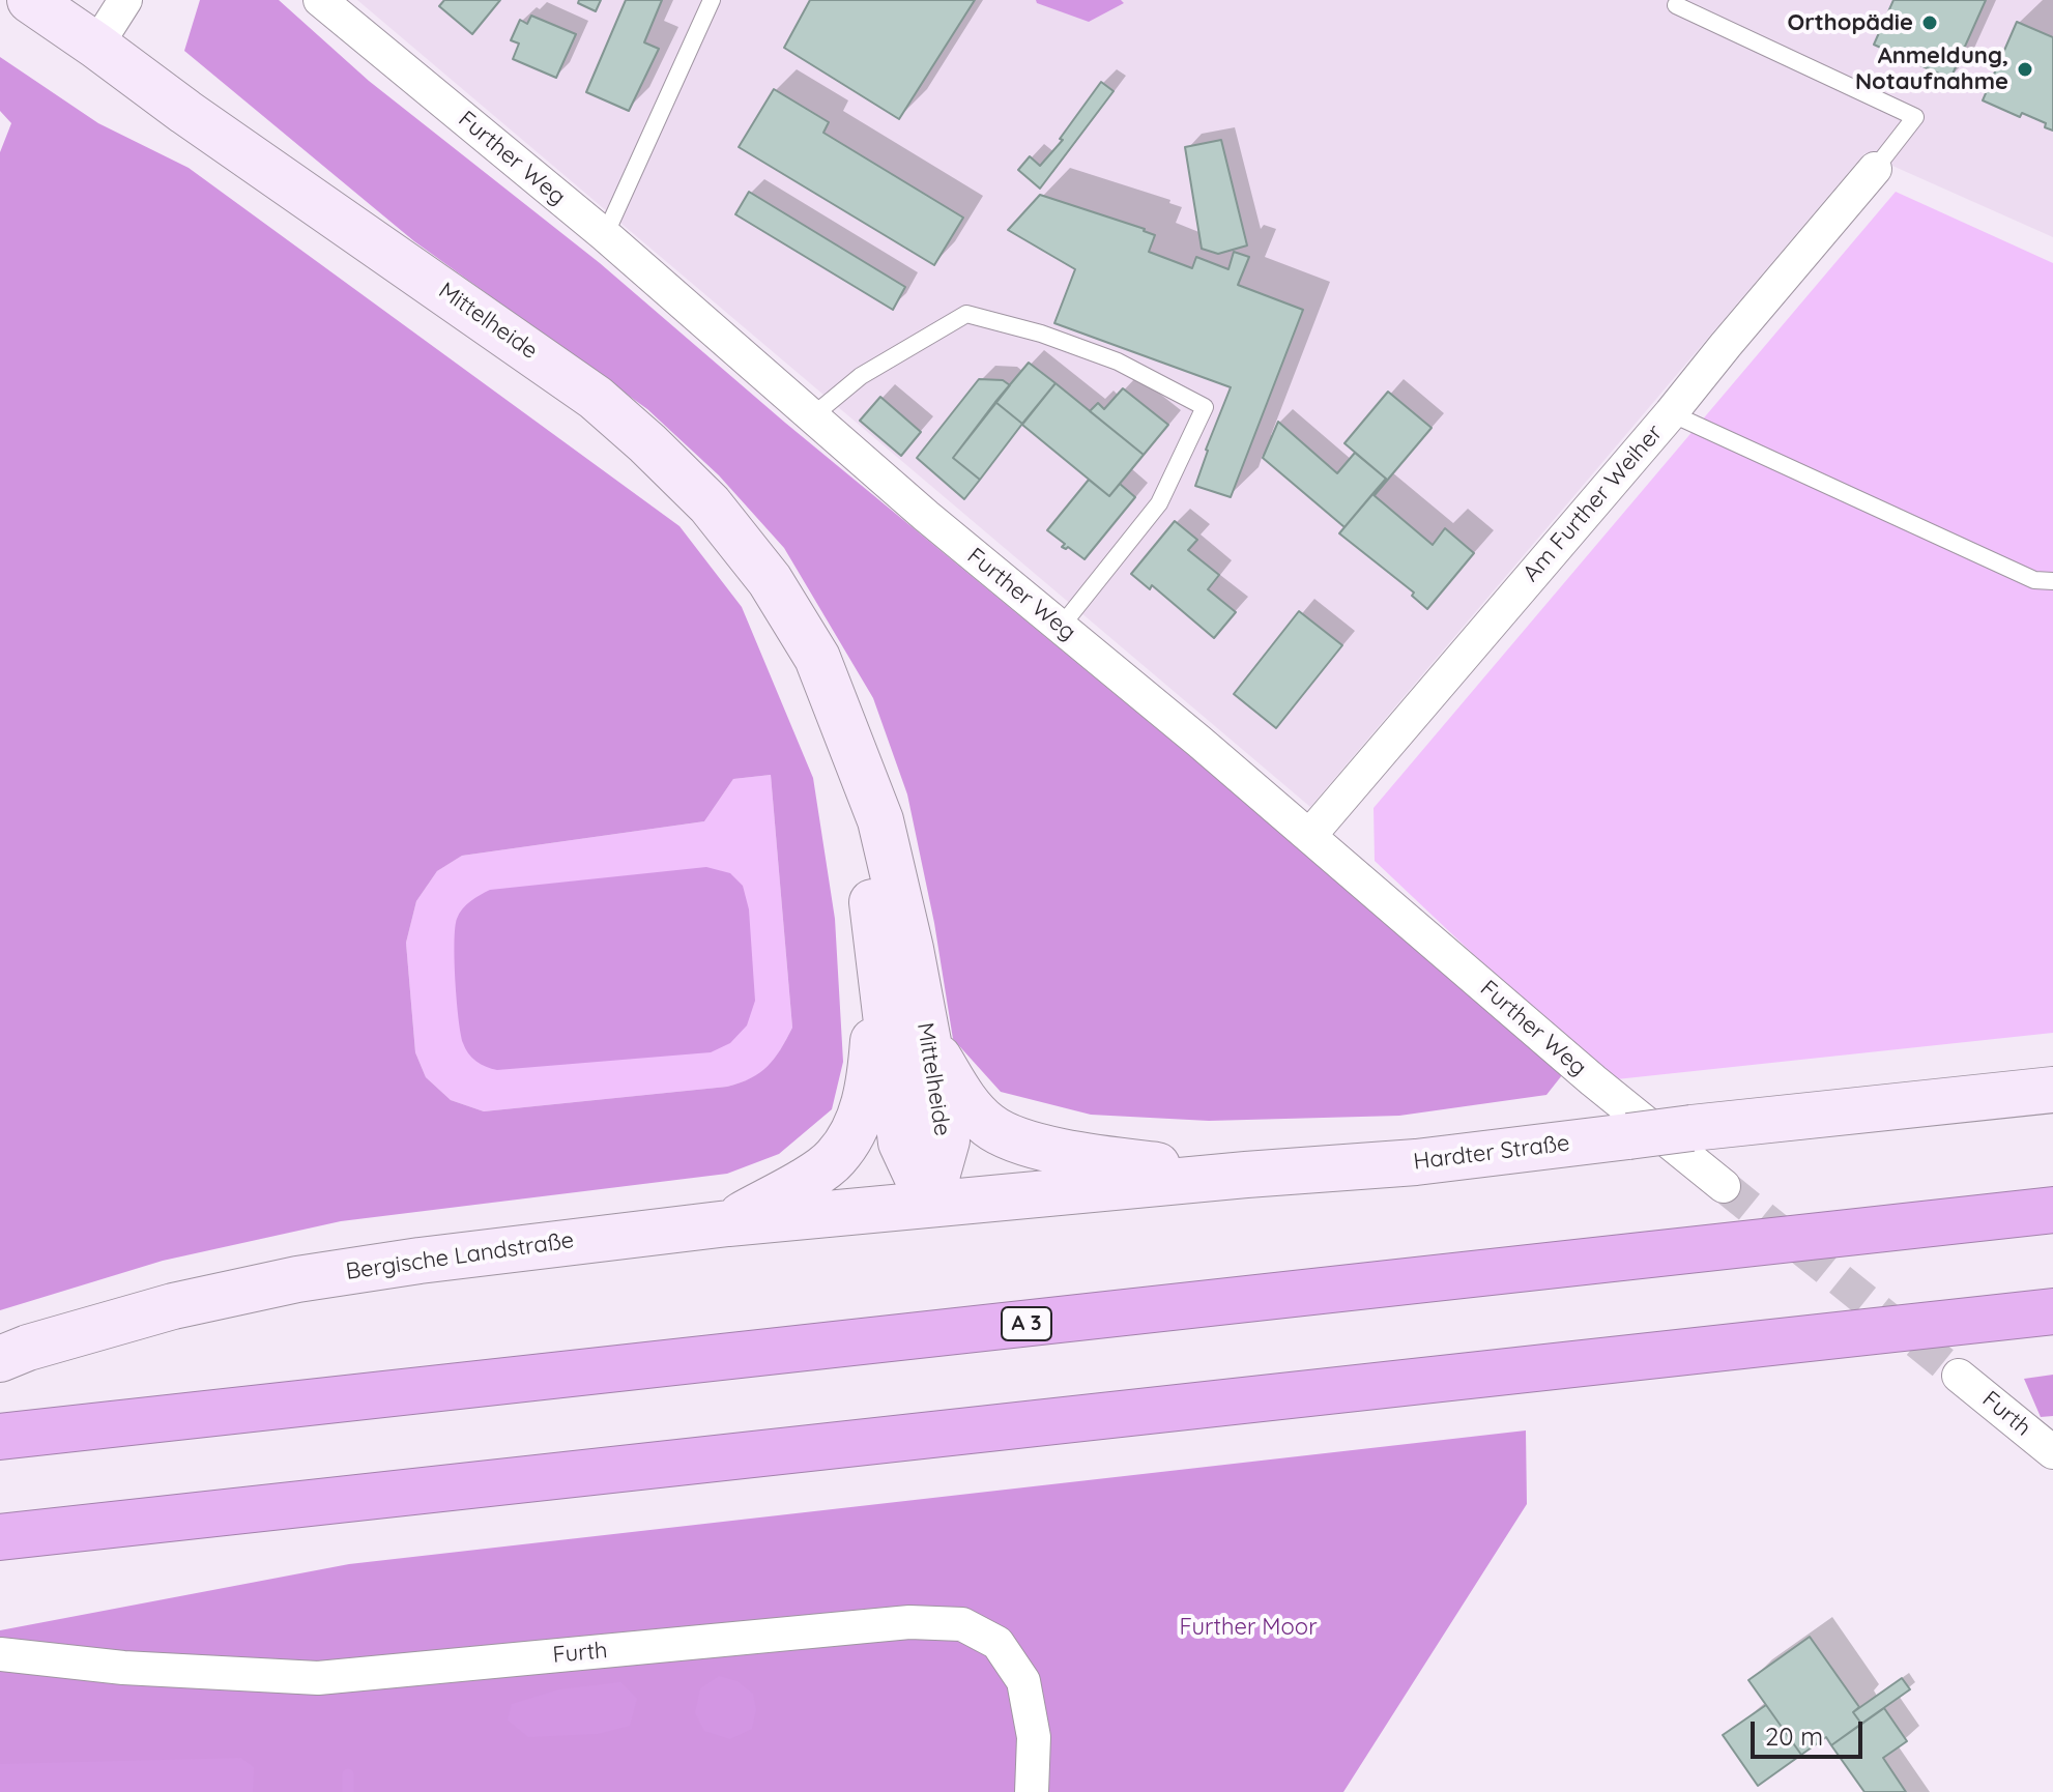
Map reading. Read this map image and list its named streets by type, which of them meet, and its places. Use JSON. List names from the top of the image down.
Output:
{
  "streets": {
    "highway": ["A 3"],
    "main road": ["Mittelheide", "Hardter Straße", "Bergische Landstraße"],
    "street": ["Further Weg", "Am Further Weiher", "Furth"]
  },
  "crossings": [
    ["Further Weg", "Am Further Weiher"],
    ["Mittelheide", "Hardter Straße"],
    ["Mittelheide", "Bergische Landstraße"],
    ["Hardter Straße", "Bergische Landstraße"]
  ],
  "parks": ["Further Moor"],
  "places": ["Orthopädie", "Anmeldung, Notaufnahme"],
  "scale_bar": "20 m"
}
